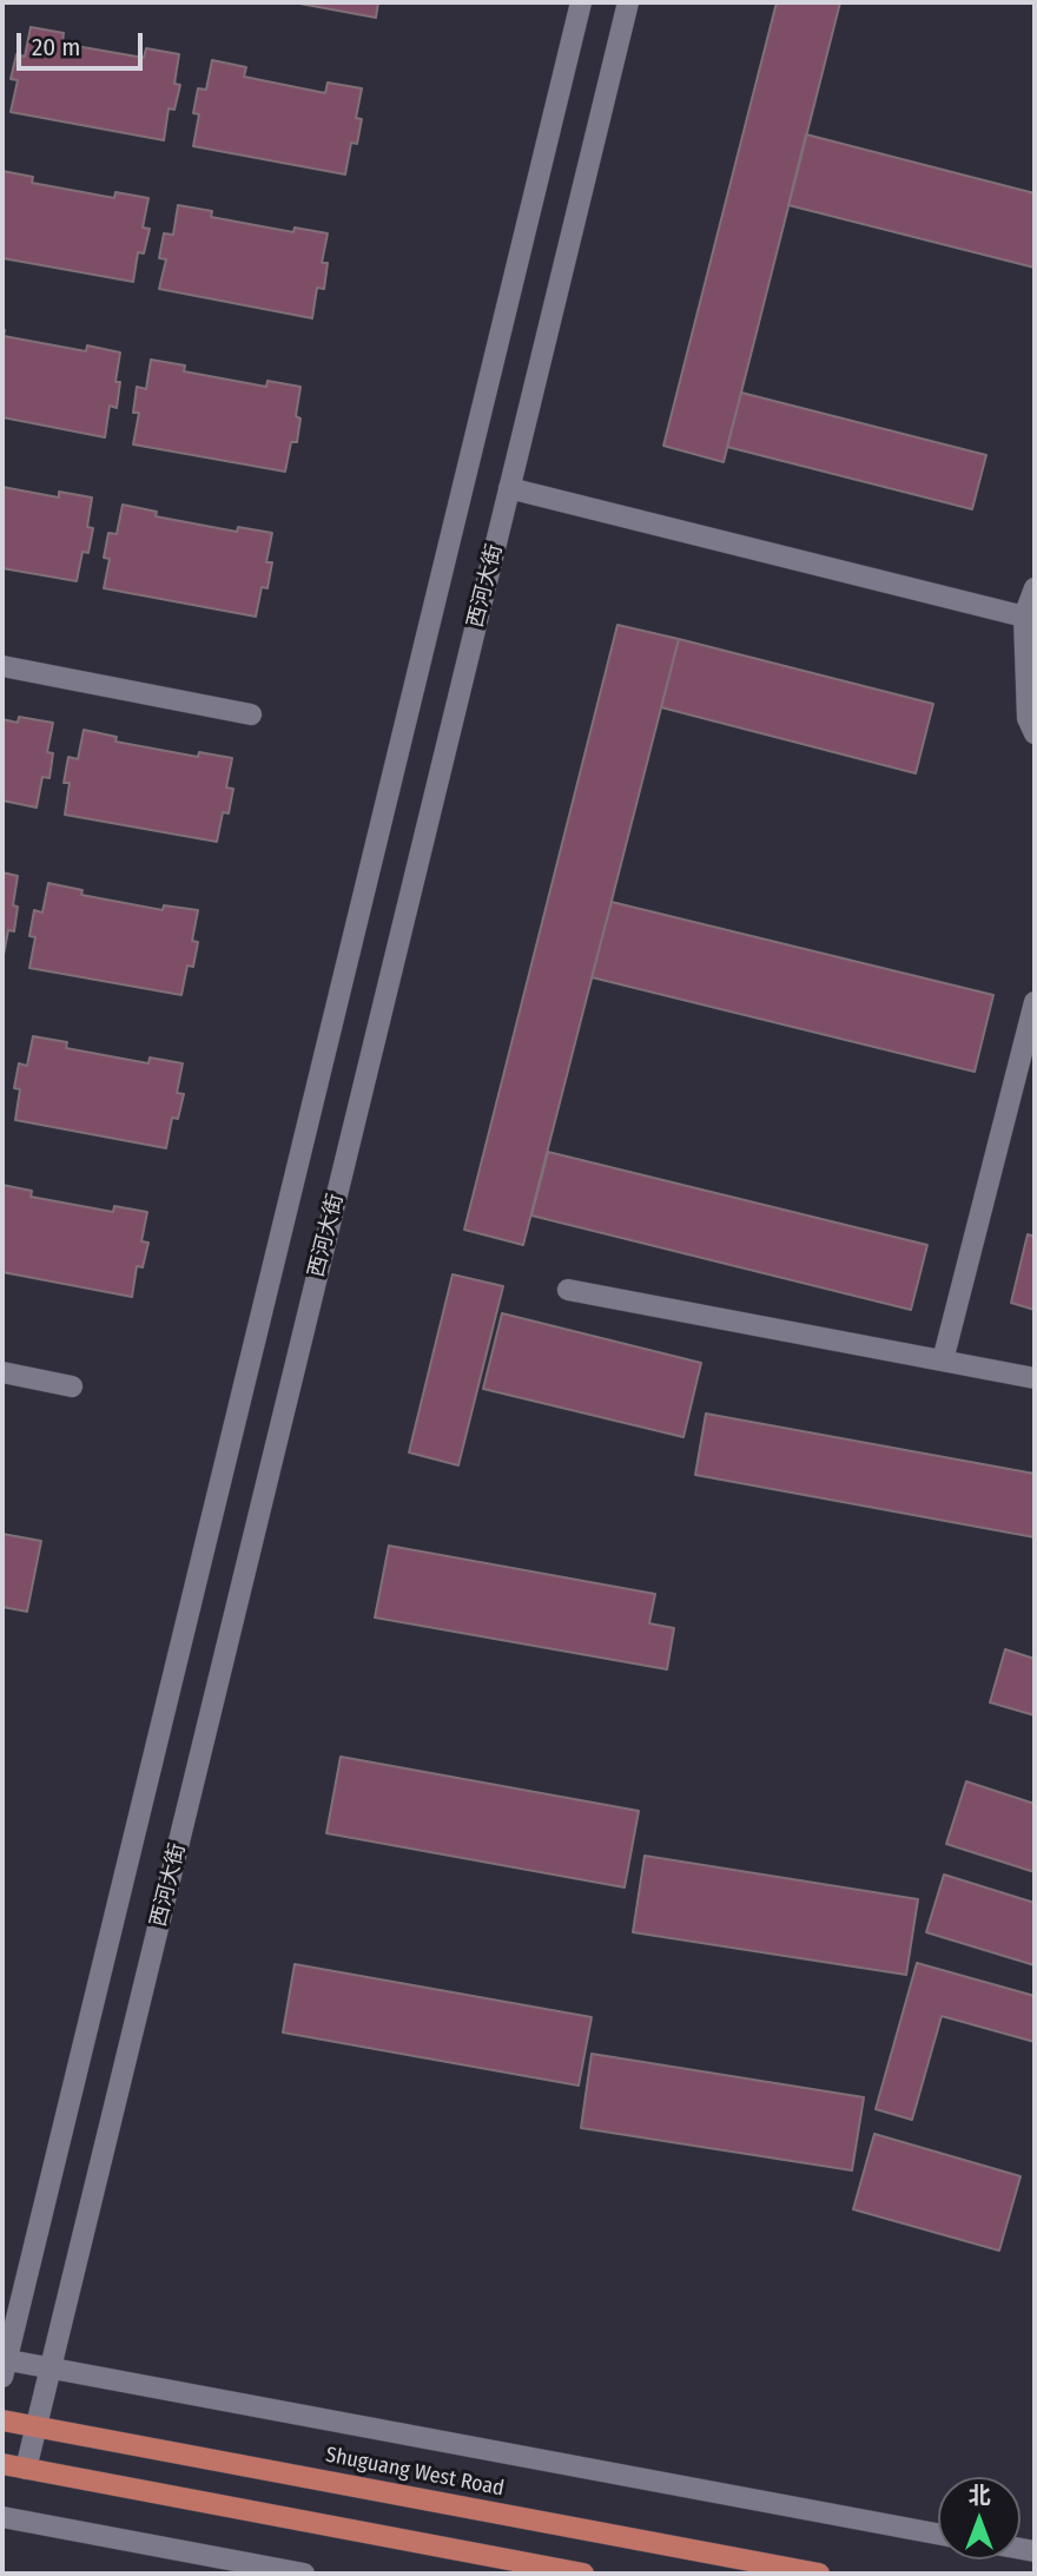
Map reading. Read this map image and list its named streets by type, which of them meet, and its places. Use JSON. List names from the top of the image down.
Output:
{
  "streets": {
    "main road": ["Shuguang West Road"],
    "street": ["西河大街"]
  },
  "crossings": [
    ["西河大街", "Shuguang West Road"]
  ],
  "scale_bar": "20 m",
  "north": "top"
}
